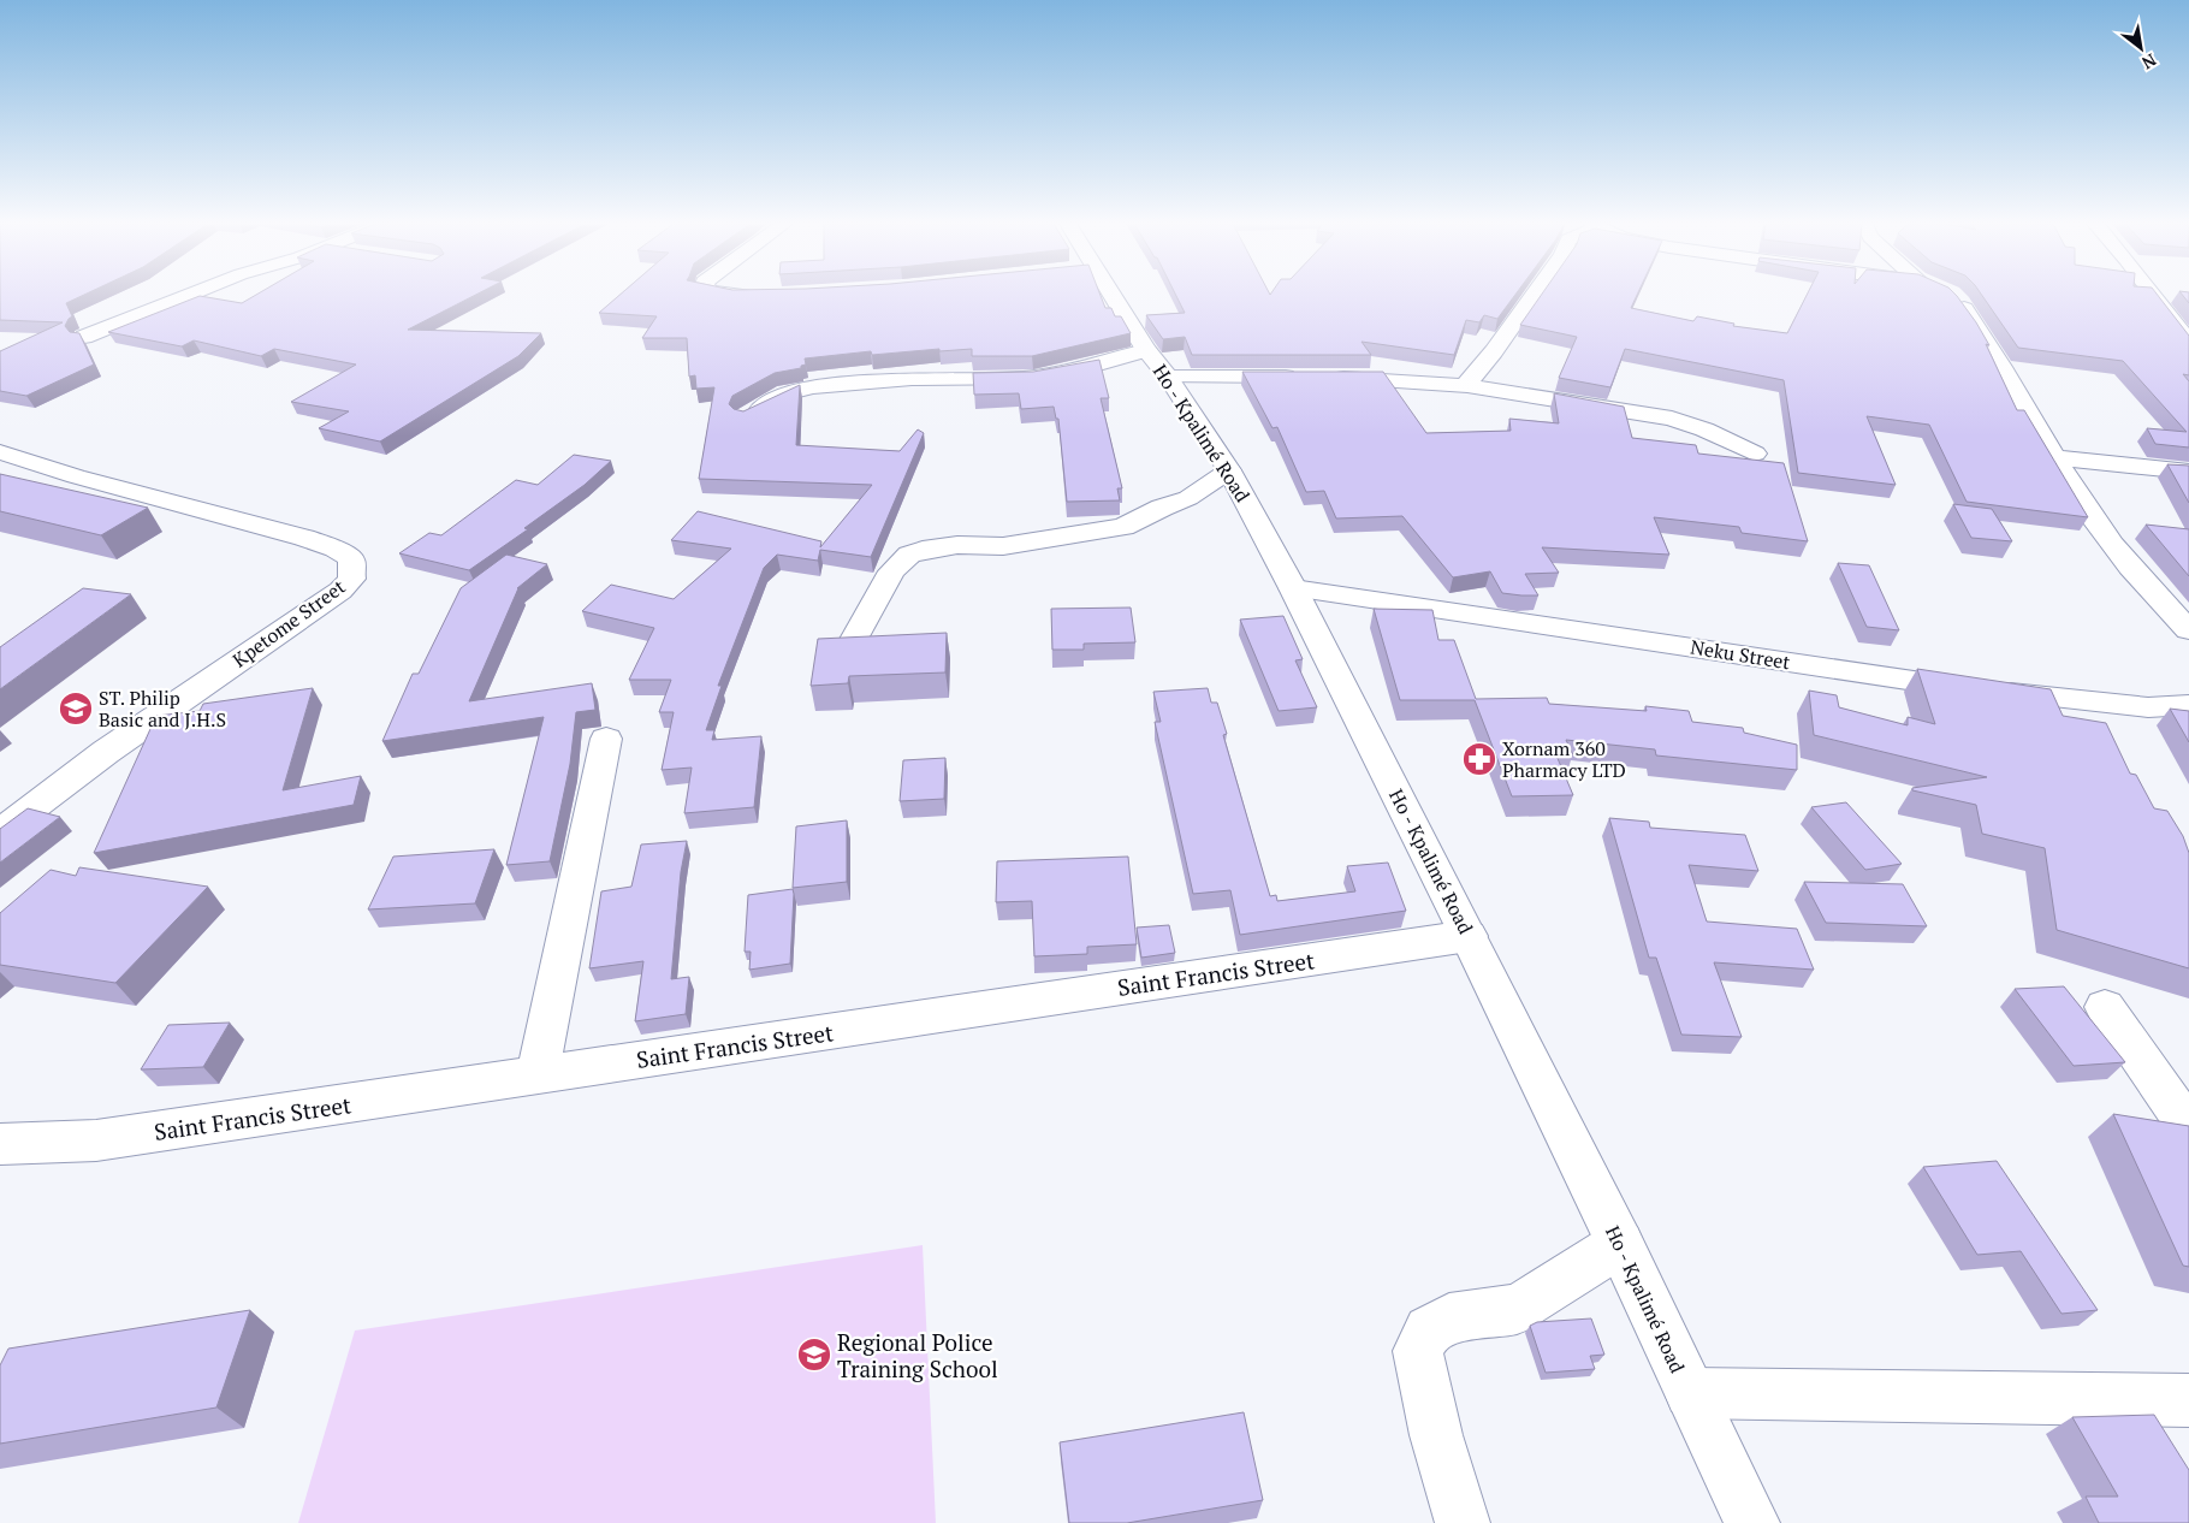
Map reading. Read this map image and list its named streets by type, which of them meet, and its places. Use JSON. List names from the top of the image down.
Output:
{
  "streets": {
    "street": [
      "Ho - Kpalimé Road",
      "Kpetome Street",
      "Neku Street",
      "Saint Francis Street"
    ]
  },
  "crossings": [
    ["Ho - Kpalimé Road", "Neku Street"],
    ["Ho - Kpalimé Road", "Saint Francis Street"]
  ],
  "places": {
    "school or university": ["ST. Philip Basic and J.H.S", "Regional Police Training School"],
    "pharmacy": ["Xornam 360 Pharmacy LTD"]
  },
  "north": "bottom right"
}
